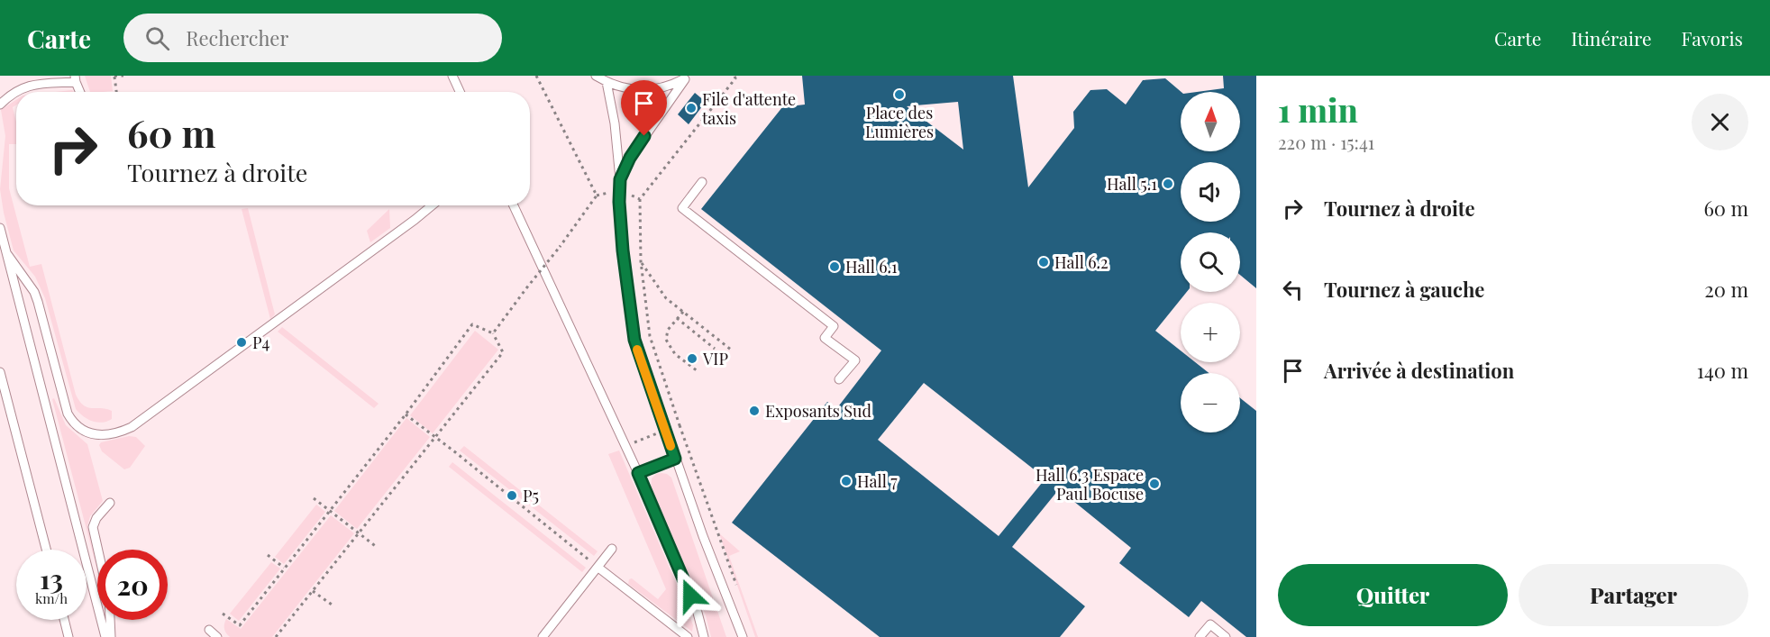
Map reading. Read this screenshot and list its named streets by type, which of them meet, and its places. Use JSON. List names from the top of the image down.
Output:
{
  "places": [
    "Place des Lumières",
    "File d'attente taxis",
    "Hall 5.1",
    "Hall 6.2",
    "Hall 6.1",
    "P4",
    "VIP",
    "Exposants Sud",
    "Hall 7",
    "Hall 6.3 Espace Paul Bocuse",
    "P5"
  ],
  "north": "top",
  "page": {
    "header": "Carte",
    "search": "Rechercher",
    "nav": ["Carte", "Itinéraire", "Favoris"],
    "heading": ["1 min", "220 m · 15:41"],
    "map_buttons": ["+", "−"],
    "turn": ["60 m", "Tournez à droite"],
    "list": [
      {
        "name": "Tournez à droite",
        "value": "60 m"
      },
      {
        "name": "Tournez à gauche",
        "value": "20 m"
      },
      {
        "name": "Arrivée à destination",
        "value": "140 m"
      }
    ],
    "speed": "13 km/h",
    "limit": "20",
    "buttons": ["Quitter", "Partager"]
  }
}
